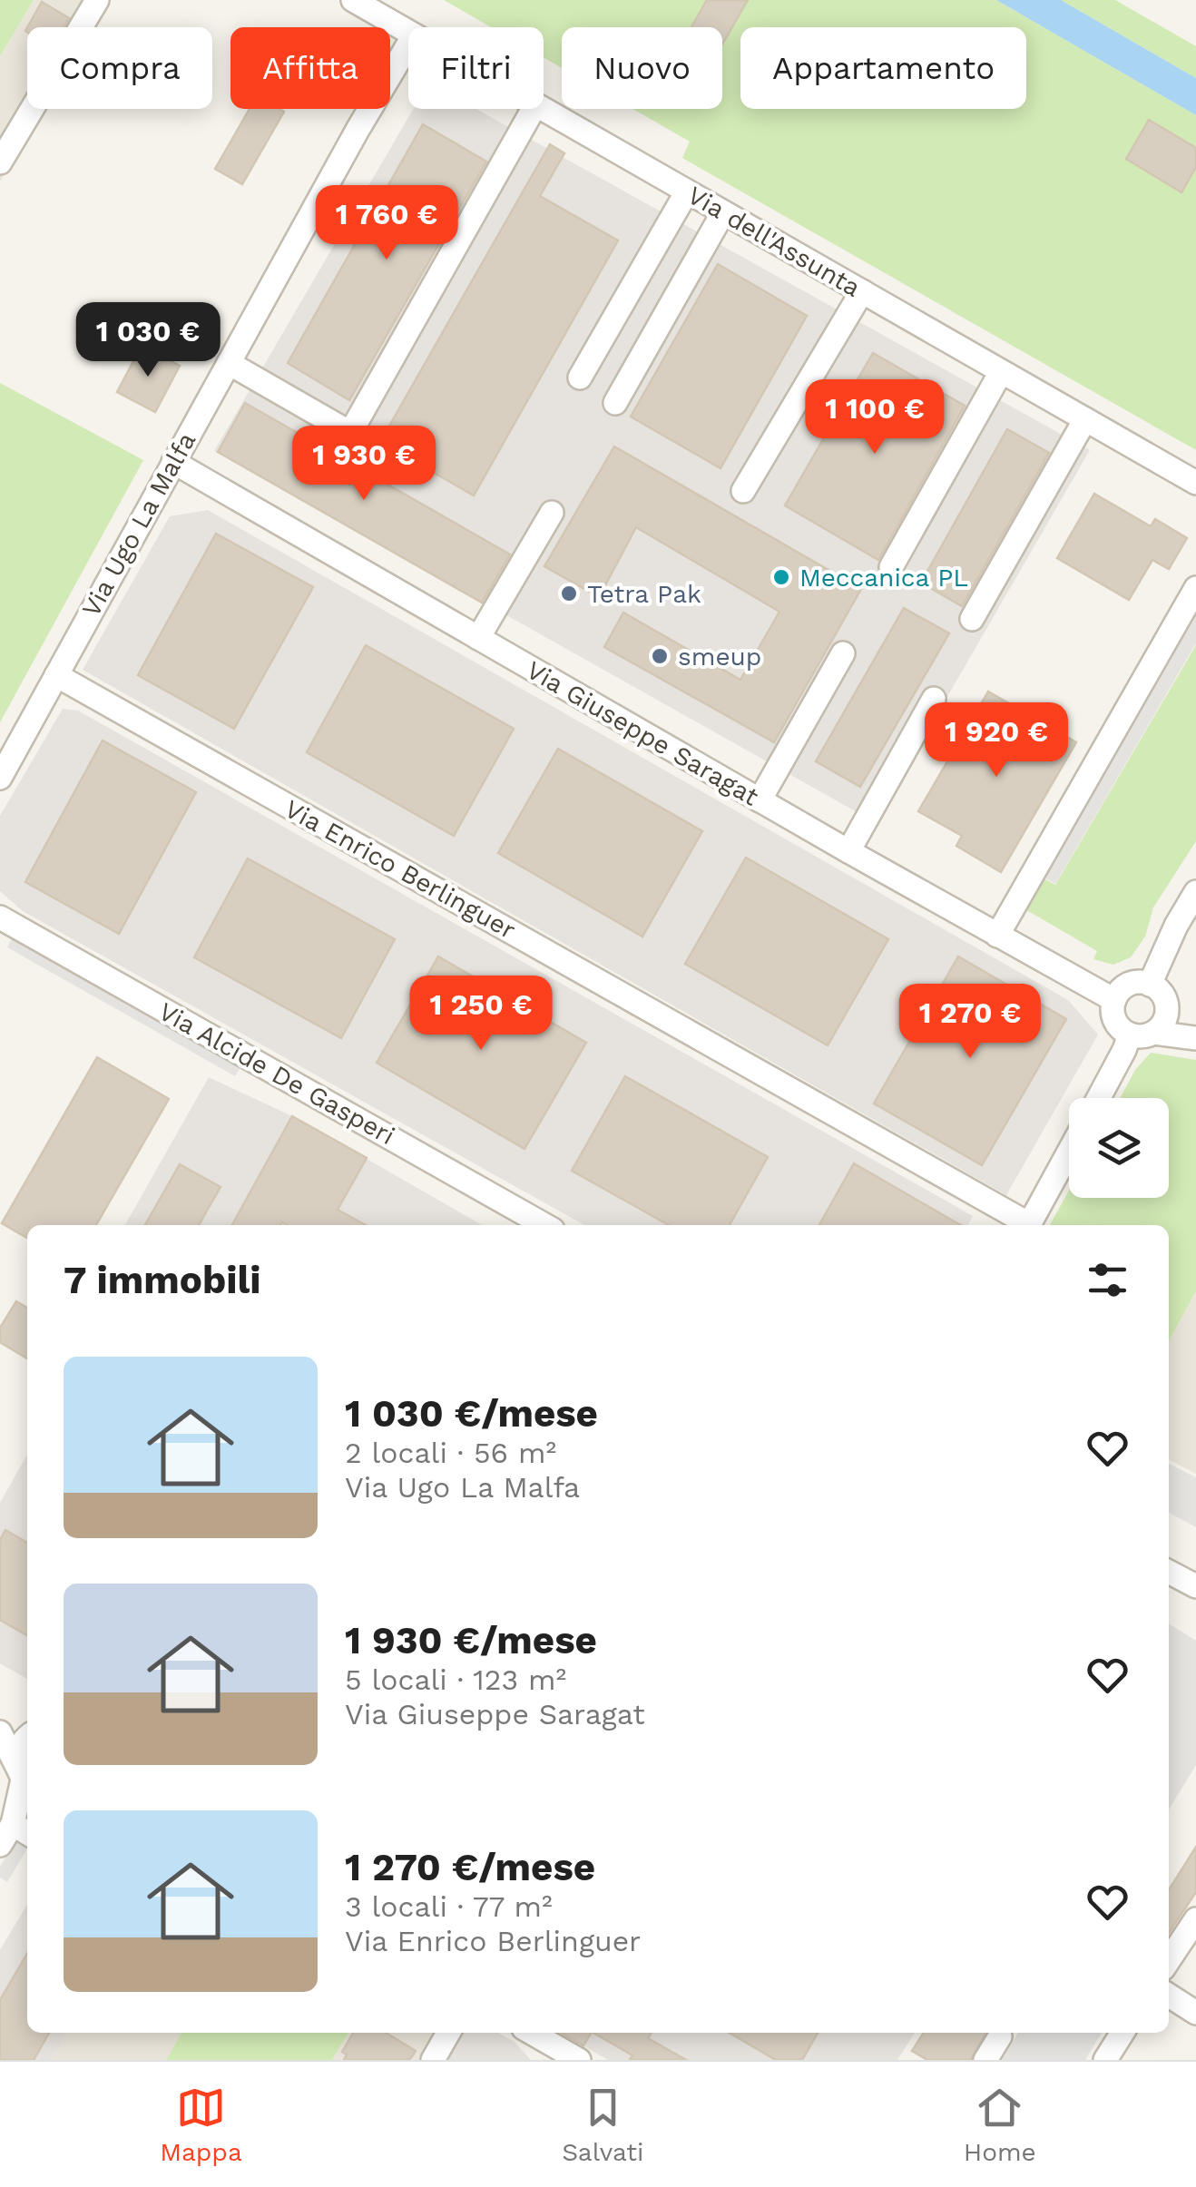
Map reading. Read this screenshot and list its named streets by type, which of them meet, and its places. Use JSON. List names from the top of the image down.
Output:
{
  "streets": {
    "street": [
      "Via dell'Assunta",
      "Via Ugo La Malfa",
      "Via Giuseppe Saragat",
      "Via Enrico Berlinguer",
      "Via Alcide De Gasperi"
    ]
  },
  "crossings": [
    ["Via Ugo La Malfa", "Via Giuseppe Saragat"],
    ["Via Ugo La Malfa", "Via Enrico Berlinguer"]
  ],
  "places": ["Meccanica PL", "Tetra Pak", "smeup"],
  "page": {
    "chip": [
      "Compra",
      "Affitta",
      "Filtri",
      "Nuovo",
      "Appartamento"
    ],
    "price": [
      "1 760 €",
      "1 030 €",
      "1 100 €",
      "1 930 €",
      "1 920 €",
      "1 250 €",
      "1 270 €"
    ],
    "heading": "7 immobili",
    "list": [
      {
        "name": "1 030 €/mese",
        "note": "2 locali · 56 m² · Via Ugo La Malfa"
      },
      {
        "name": "1 930 €/mese",
        "note": "5 locali · 123 m² · Via Giuseppe Saragat"
      },
      {
        "name": "1 270 €/mese",
        "note": "3 locali · 77 m² · Via Enrico Berlinguer"
      }
    ],
    "tabs": ["Mappa", "Salvati", "Home"]
  }
}
